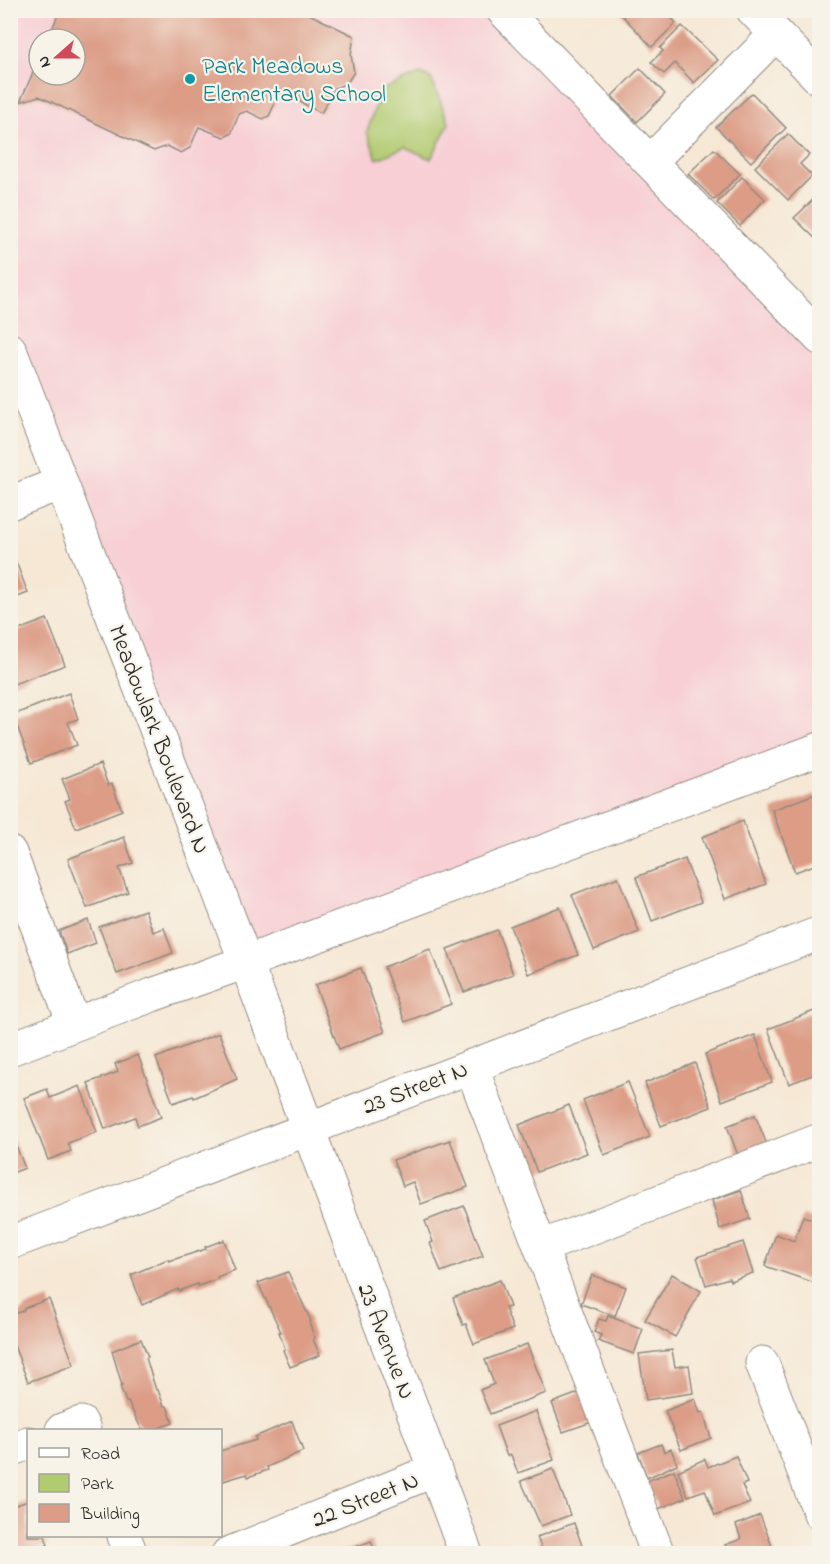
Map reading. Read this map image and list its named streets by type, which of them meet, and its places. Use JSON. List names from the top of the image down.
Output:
{
  "streets": {
    "street": [
      "Meadowlark Boulevard N",
      "23 Street N",
      "23 Avenue N",
      "22 Street N"
    ]
  },
  "crossings": [
    ["Meadowlark Boulevard N", "23 Street N"],
    ["Meadowlark Boulevard N", "23 Avenue N"],
    ["23 Street N", "23 Avenue N"],
    ["23 Avenue N", "22 Street N"]
  ],
  "places": ["Park Meadows Elementary School"],
  "legend": ["Road", "Park", "Building"],
  "north": "left"
}
